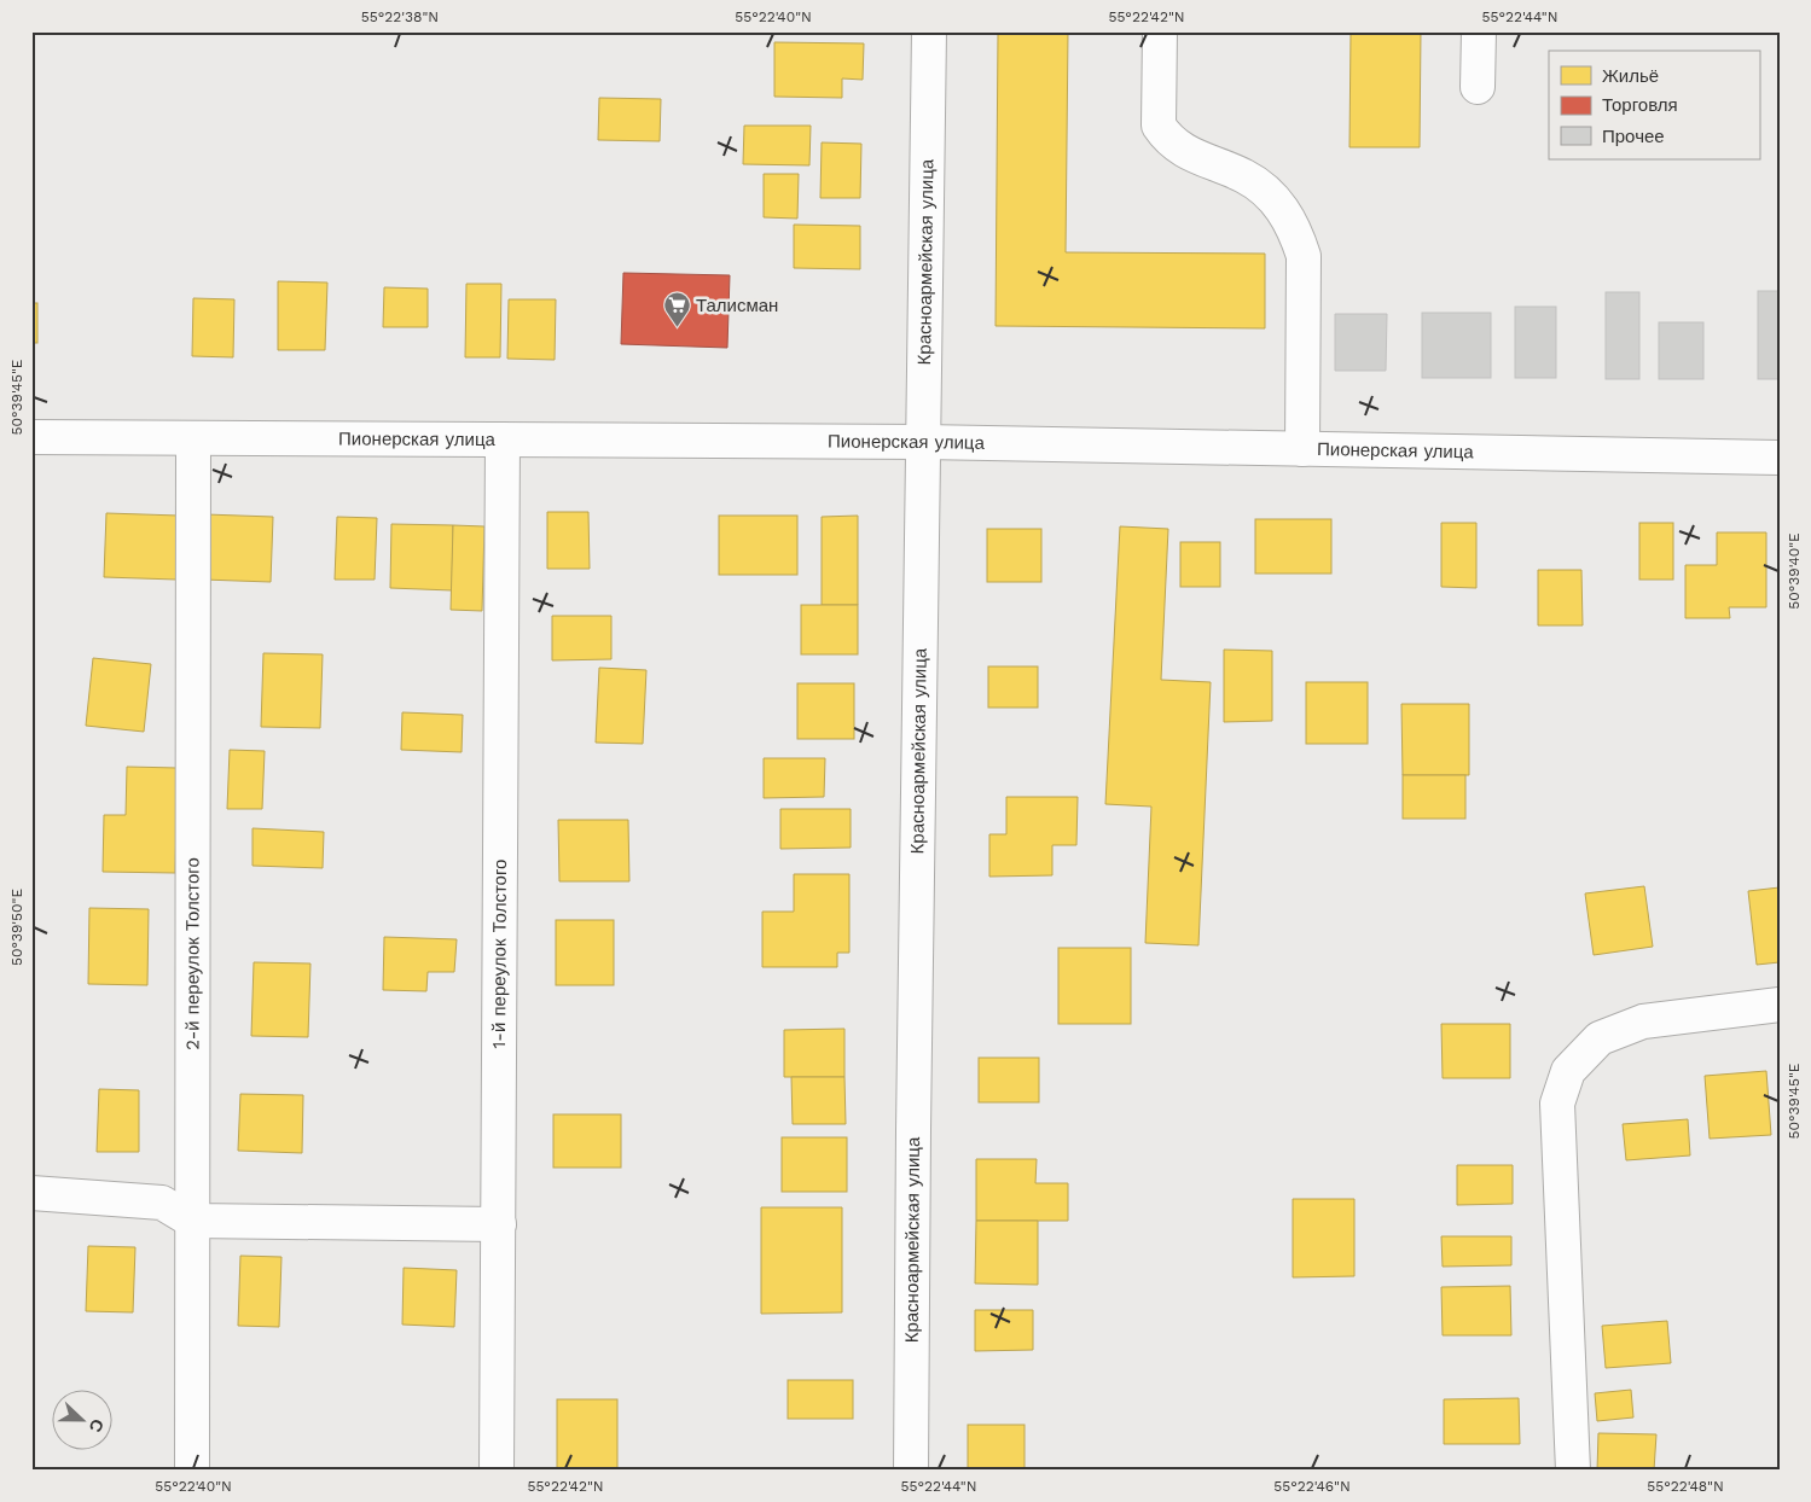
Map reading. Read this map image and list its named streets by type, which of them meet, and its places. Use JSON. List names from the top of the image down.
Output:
{
  "streets": {
    "street": [
      "Красноармейская улица",
      "Пионерская улица",
      "2-й переулок Толстого",
      "1-й переулок Толстого"
    ]
  },
  "crossings": [
    ["Красноармейская улица", "Пионерская улица"],
    ["Пионерская улица", "2-й переулок Толстого"],
    ["Пионерская улица", "1-й переулок Толстого"]
  ],
  "places": {
    "supermarket": ["Талисман"]
  },
  "legend": ["Жильё", "Торговля", "Прочее"],
  "north": "right",
  "coordinates": [
    "55°22'38\"N",
    "55°22'40\"N",
    "55°22'42\"N",
    "55°22'44\"N",
    "50°39'45\"E",
    "50°39'40\"E",
    "50°39'50\"E",
    "55°22'46\"N",
    "55°22'48\"N"
  ]
}
